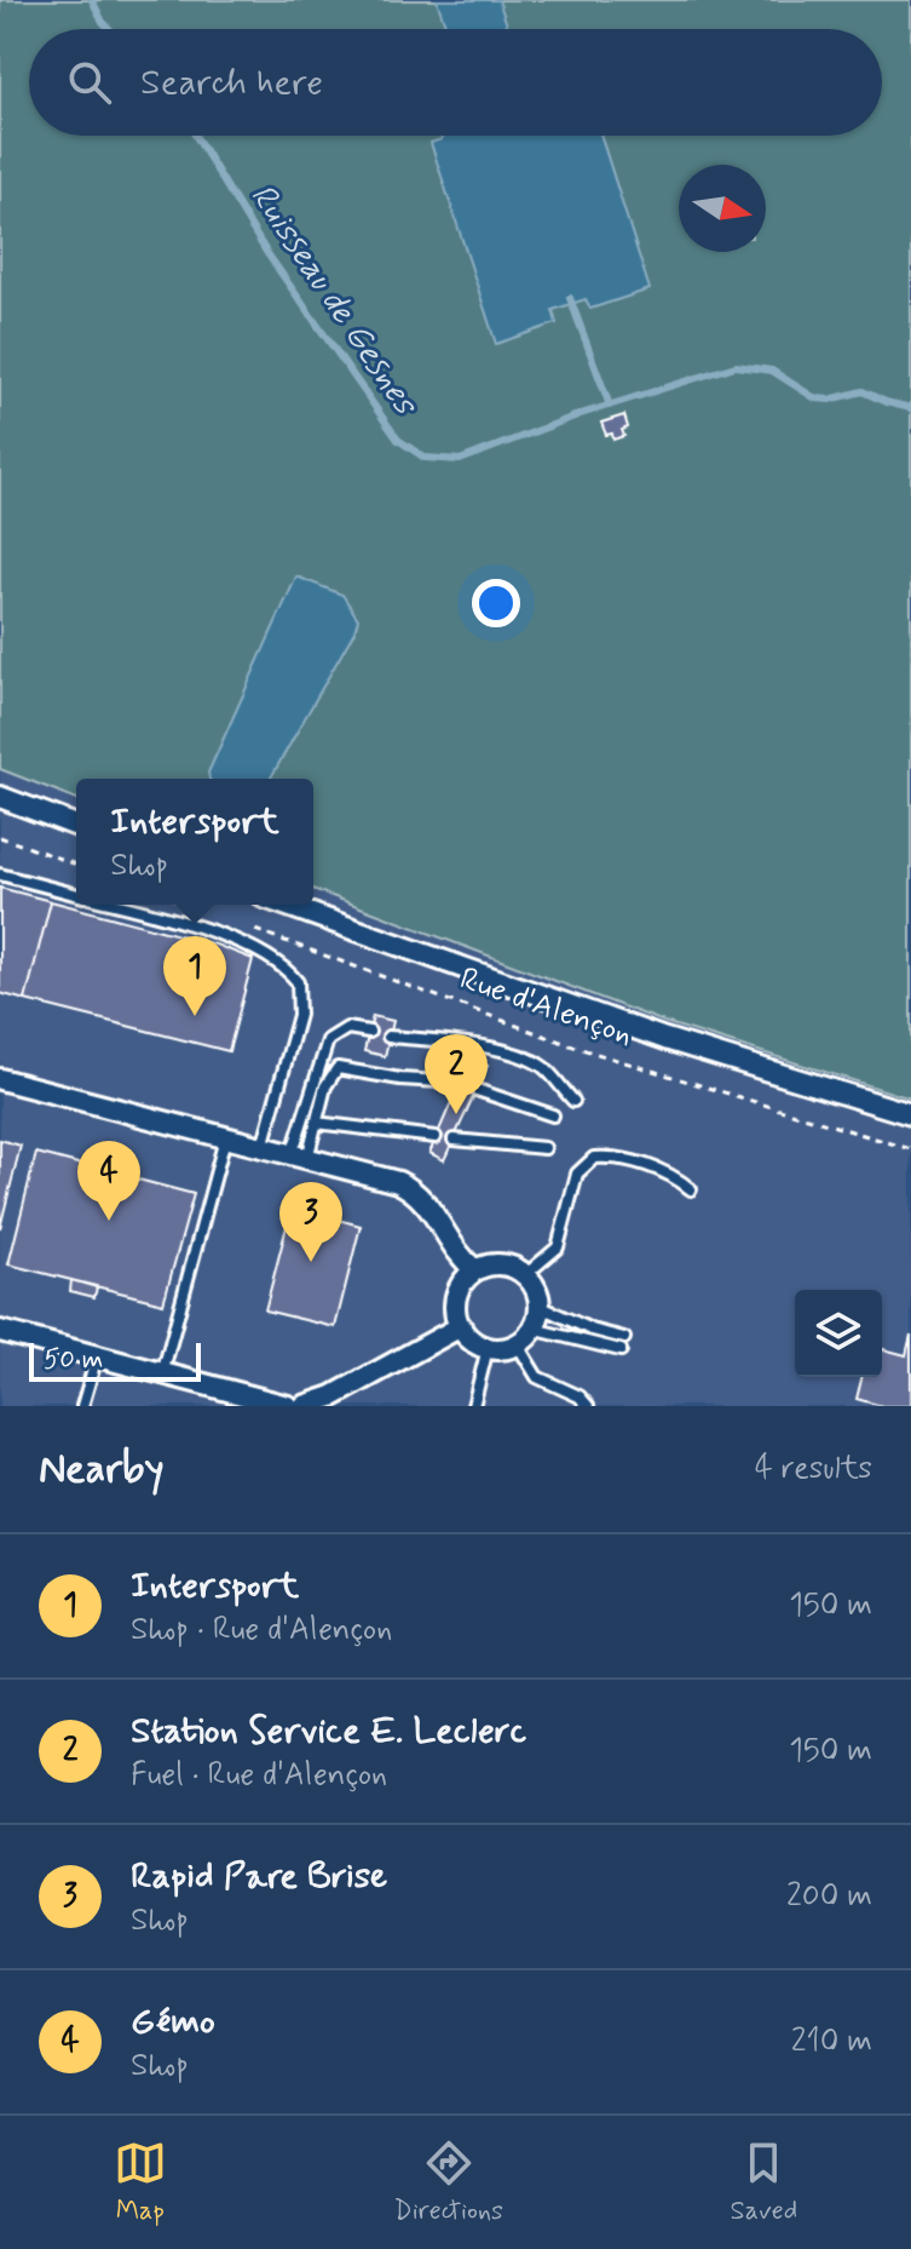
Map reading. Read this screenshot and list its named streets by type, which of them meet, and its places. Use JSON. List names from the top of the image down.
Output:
{
  "streets": {
    "street": ["Rue d'Alençon"]
  },
  "water": ["Ruisseau de Gesnes"],
  "scale_bar": "50 m",
  "north": "right",
  "page": {
    "search": "Search here",
    "popup": ["Intersport", "Shop"],
    "pins": [
      "1",
      "2",
      "4",
      "3"
    ],
    "scale": "50 m",
    "heading": ["Nearby", "4 results"],
    "list": [
      {
        "mark": "1",
        "name": "Intersport",
        "note": "Shop · Rue d'Alençon",
        "value": "150 m"
      },
      {
        "mark": "2",
        "name": "Station Service E. Leclerc",
        "note": "Fuel · Rue d'Alençon",
        "value": "150 m"
      },
      {
        "mark": "3",
        "name": "Rapid Pare Brise",
        "note": "Shop",
        "value": "200 m"
      },
      {
        "mark": "4",
        "name": "Gémo",
        "note": "Shop",
        "value": "210 m"
      }
    ],
    "nav": ["Map", "Directions", "Saved"]
  }
}
